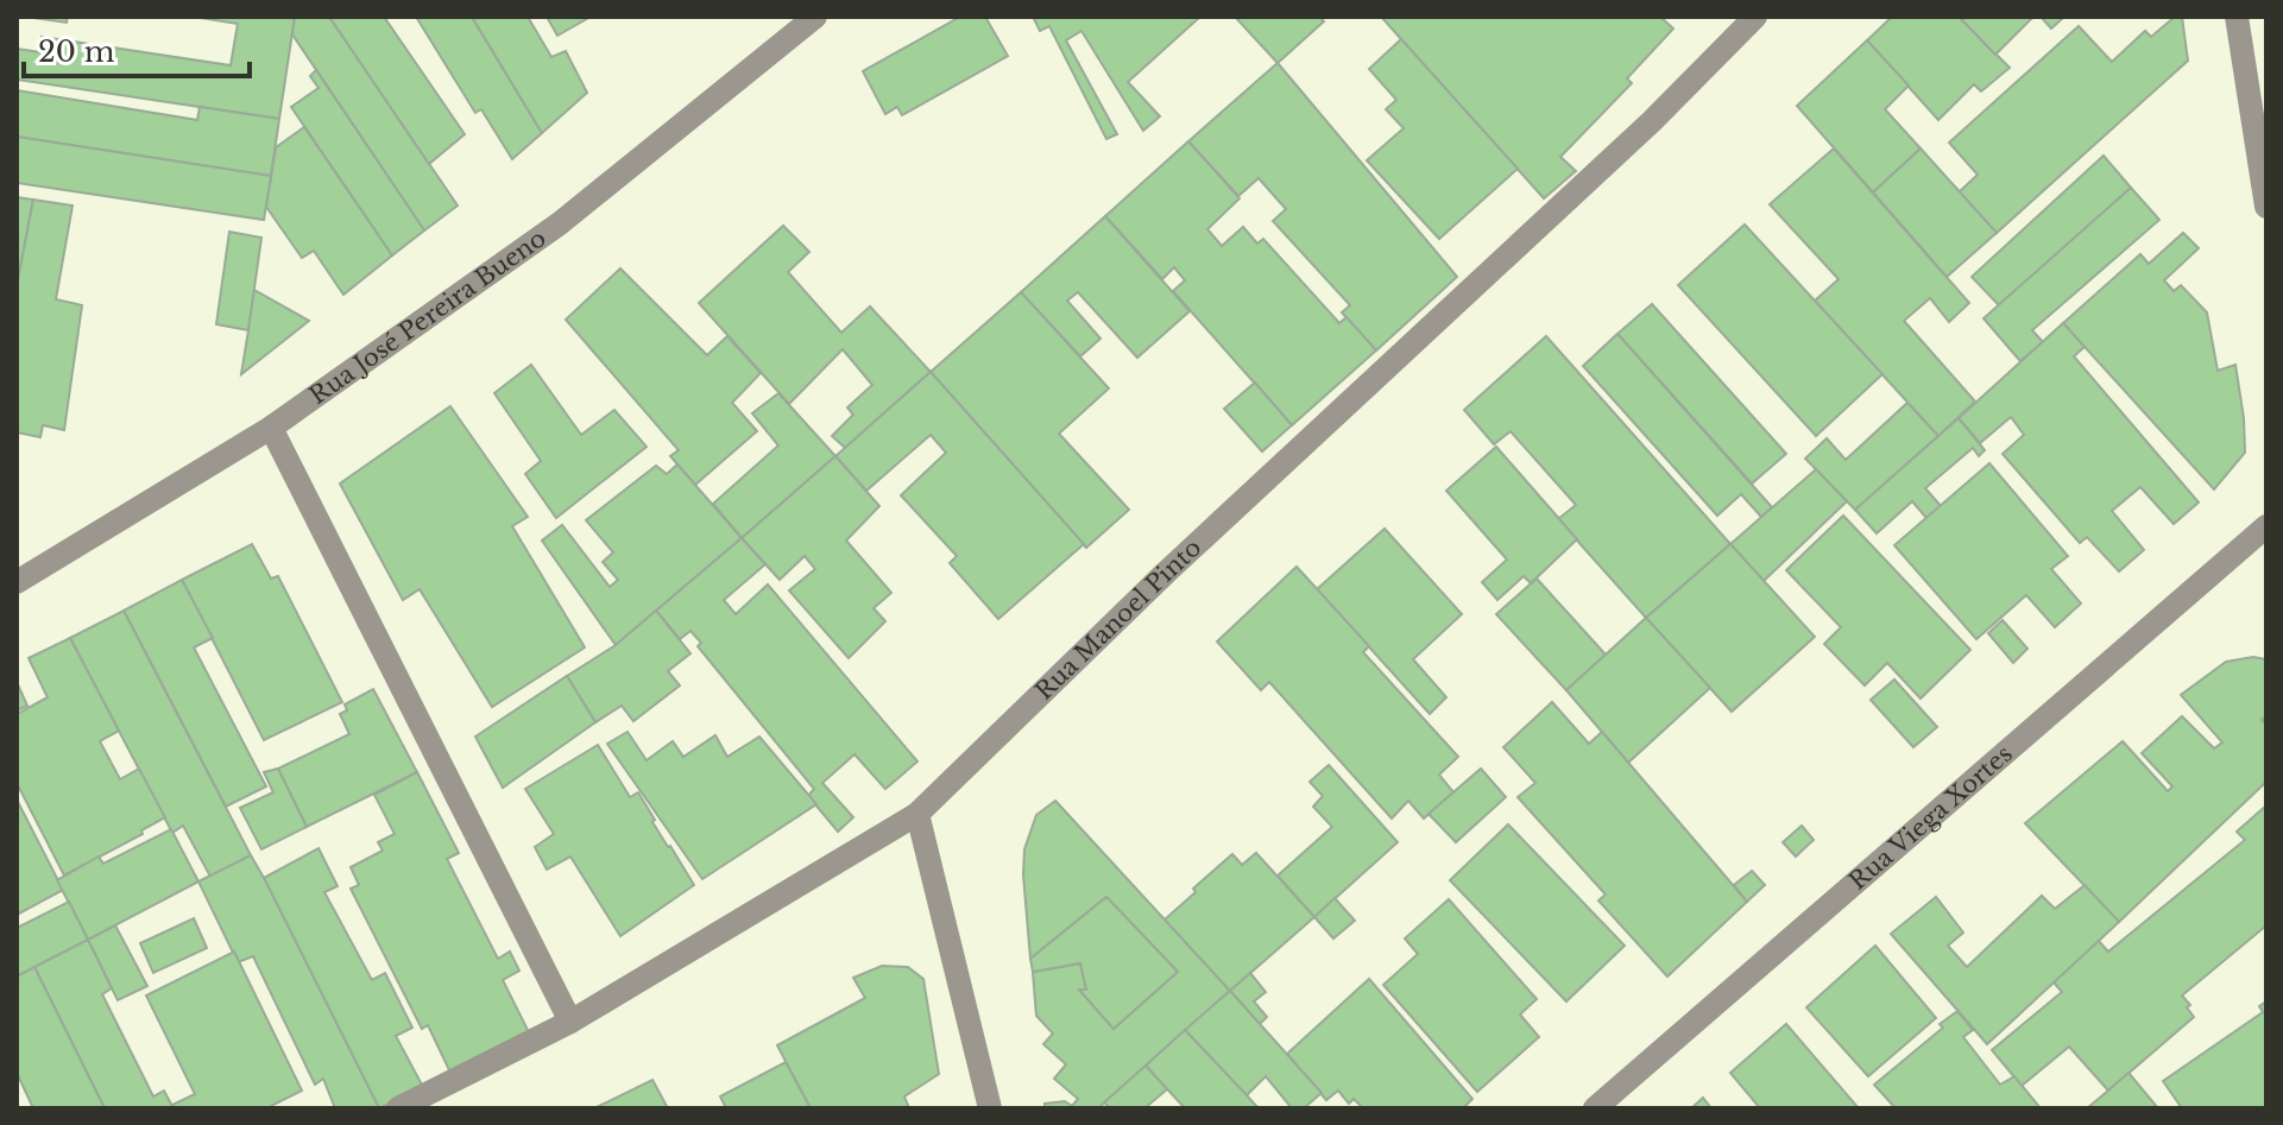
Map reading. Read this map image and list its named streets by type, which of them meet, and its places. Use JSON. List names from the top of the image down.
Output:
{
  "streets": {
    "street": ["Rua José Pereira Bueno", "Rua Manoel Pinto", "Rua Viega Xortes"]
  },
  "scale_bar": "20 m"
}
